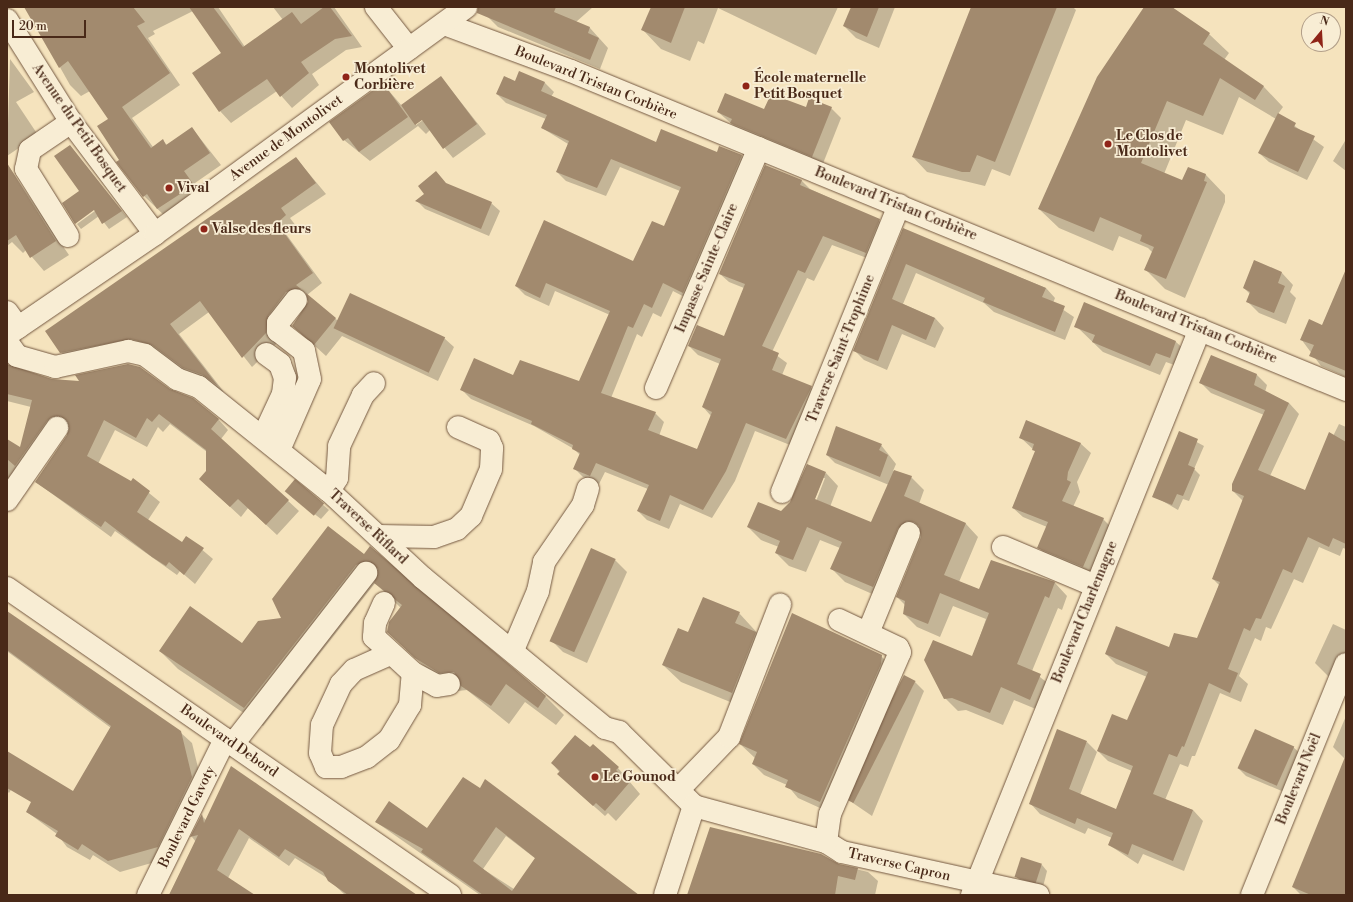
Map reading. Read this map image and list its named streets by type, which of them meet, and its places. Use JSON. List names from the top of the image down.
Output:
{
  "streets": {
    "street": [
      "Boulevard Tristan Corbière",
      "Avenue du Petit Bosquet",
      "Avenue de Montolivet",
      "Impasse Sainte-Claire",
      "Traverse Saint-Trophime",
      "Traverse Riflard",
      "Boulevard Charlemagne",
      "Boulevard Debord",
      "Boulevard Noël",
      "Boulevard Gavoty",
      "Traverse Capron"
    ]
  },
  "crossings": [
    ["Boulevard Tristan Corbière", "Avenue de Montolivet"],
    ["Boulevard Tristan Corbière", "Impasse Sainte-Claire"],
    ["Boulevard Tristan Corbière", "Traverse Saint-Trophime"],
    ["Boulevard Tristan Corbière", "Boulevard Charlemagne"],
    ["Avenue du Petit Bosquet", "Avenue de Montolivet"],
    ["Avenue de Montolivet", "Traverse Riflard"],
    ["Traverse Riflard", "Traverse Capron"],
    ["Boulevard Charlemagne", "Traverse Capron"],
    ["Boulevard Debord", "Boulevard Gavoty"]
  ],
  "places": [
    "Montolivet Corbière",
    "École maternelle Petit Bosquet",
    "Le Clos de Montolivet",
    "Vival",
    "Valse des fleurs",
    "Le Gounod"
  ],
  "scale_bar": "20 m",
  "north": "top"
}
